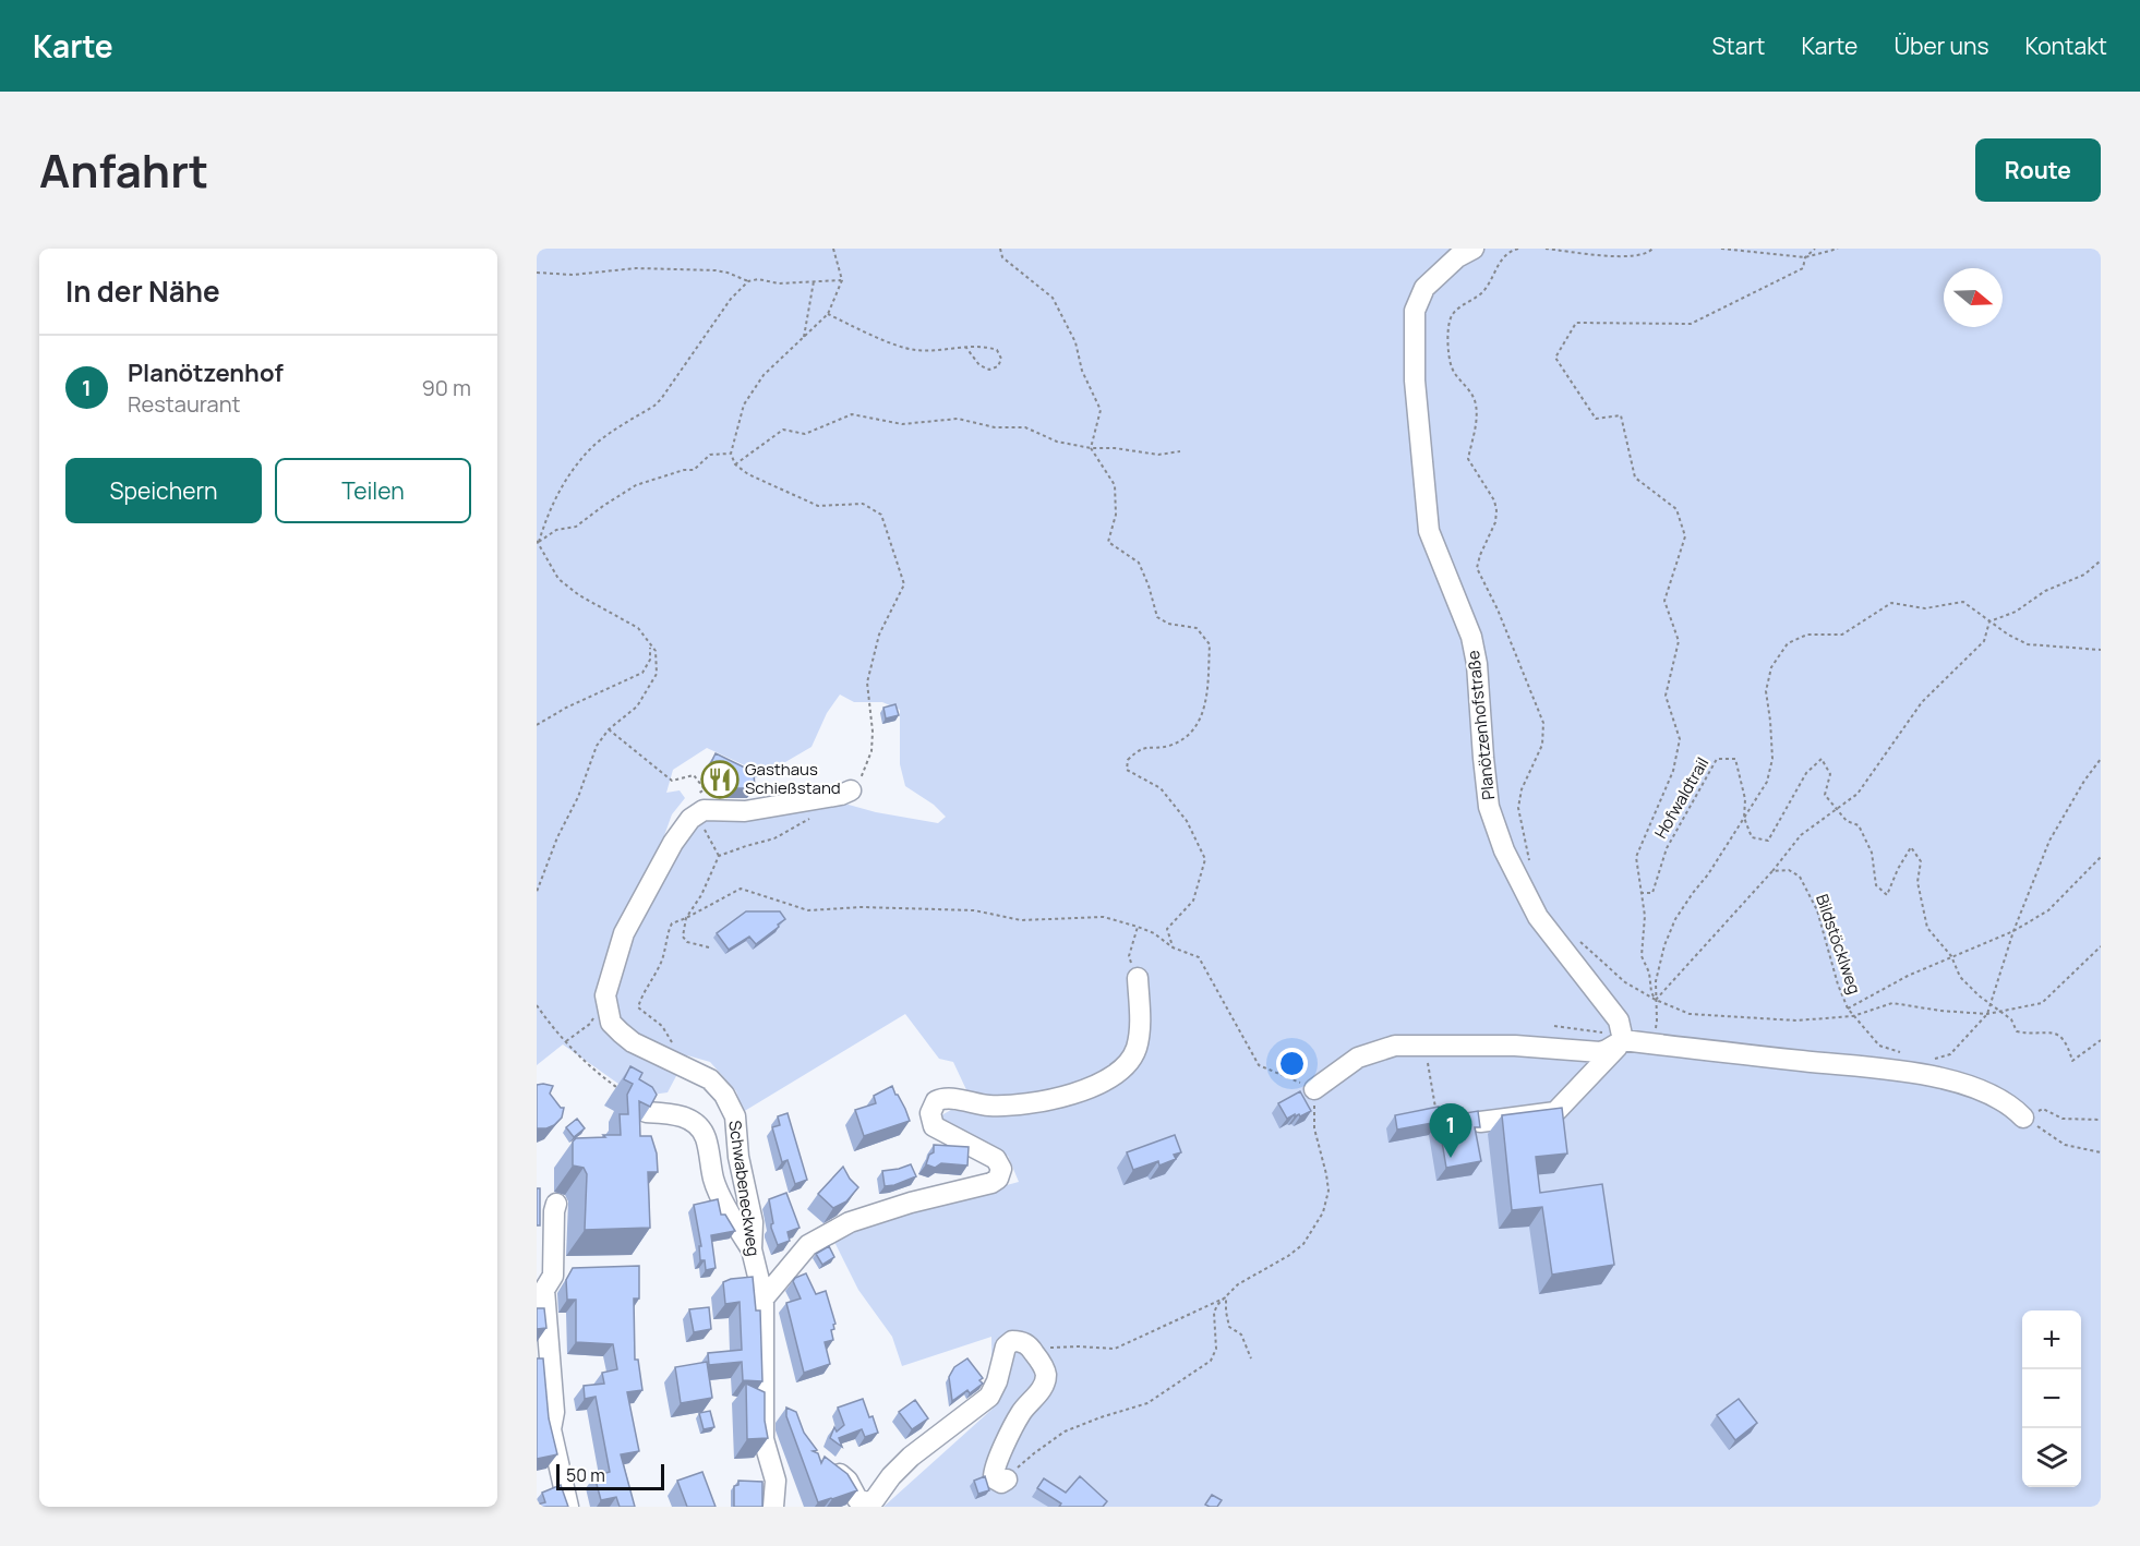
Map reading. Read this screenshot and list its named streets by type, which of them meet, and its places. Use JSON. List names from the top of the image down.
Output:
{
  "streets": {
    "street": ["Planötzenhofstraße", "Schwabeneckweg"],
    "path": ["Hofwaldtrail", "Bildstöcklweg"]
  },
  "places": {
    "restaurant": ["Gasthaus Schießstand"]
  },
  "scale_bar": "50 m",
  "north": "right",
  "page": {
    "header": "Karte",
    "nav": [
      "Start",
      "Karte",
      "Über uns",
      "Kontakt"
    ],
    "title": "Anfahrt",
    "buttons": [
      "Route",
      ["Speichern", "Teilen"]
    ],
    "heading": "In der Nähe",
    "list": [
      {
        "mark": "1",
        "name": "Planötzenhof",
        "note": "Restaurant",
        "value": "90 m"
      }
    ],
    "pins": "1",
    "map_buttons": ["+", "−"],
    "scale": "50 m"
  }
}
